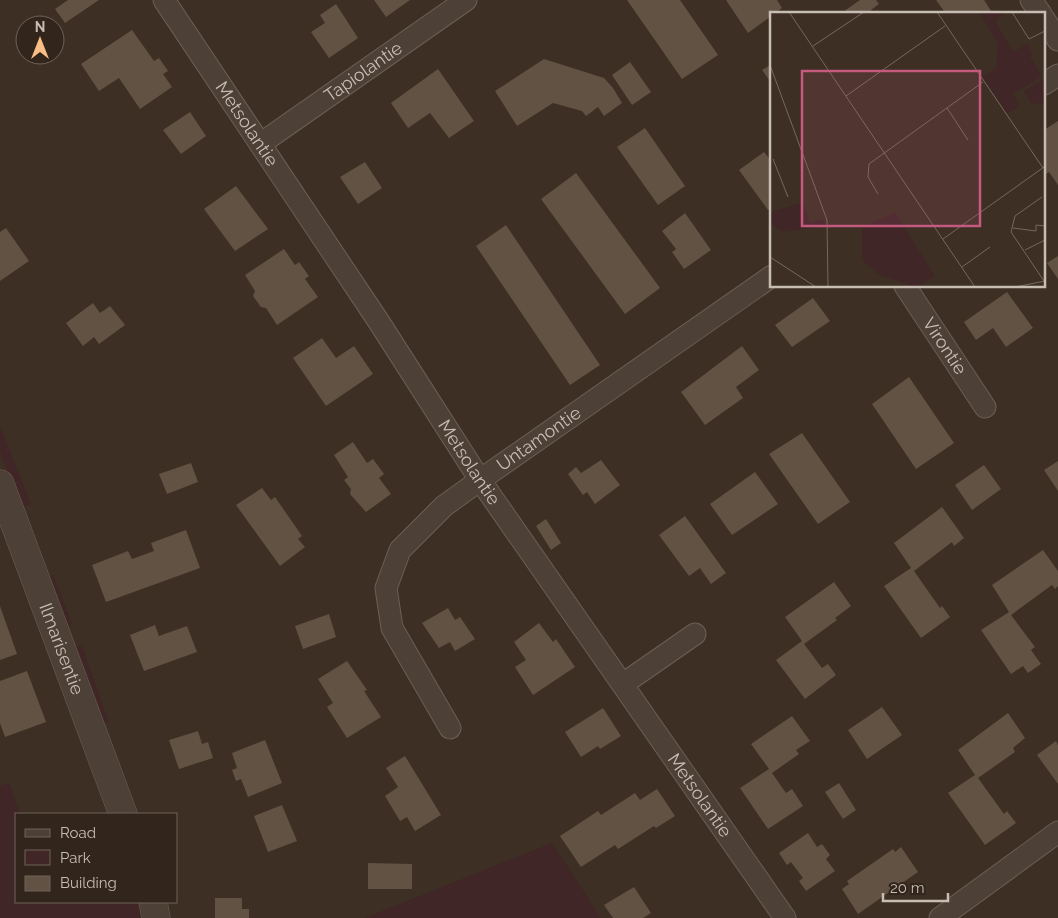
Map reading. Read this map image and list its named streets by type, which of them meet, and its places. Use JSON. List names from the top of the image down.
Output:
{
  "streets": {
    "street": [
      "Tapiolantie",
      "Metsolantie",
      "Virontie",
      "Untamontie",
      "Ilmarisentie"
    ]
  },
  "crossings": [
    ["Tapiolantie", "Metsolantie"],
    ["Metsolantie", "Untamontie"]
  ],
  "legend": ["Road", "Park", "Building"],
  "scale_bar": "20 m",
  "north": "top"
}
